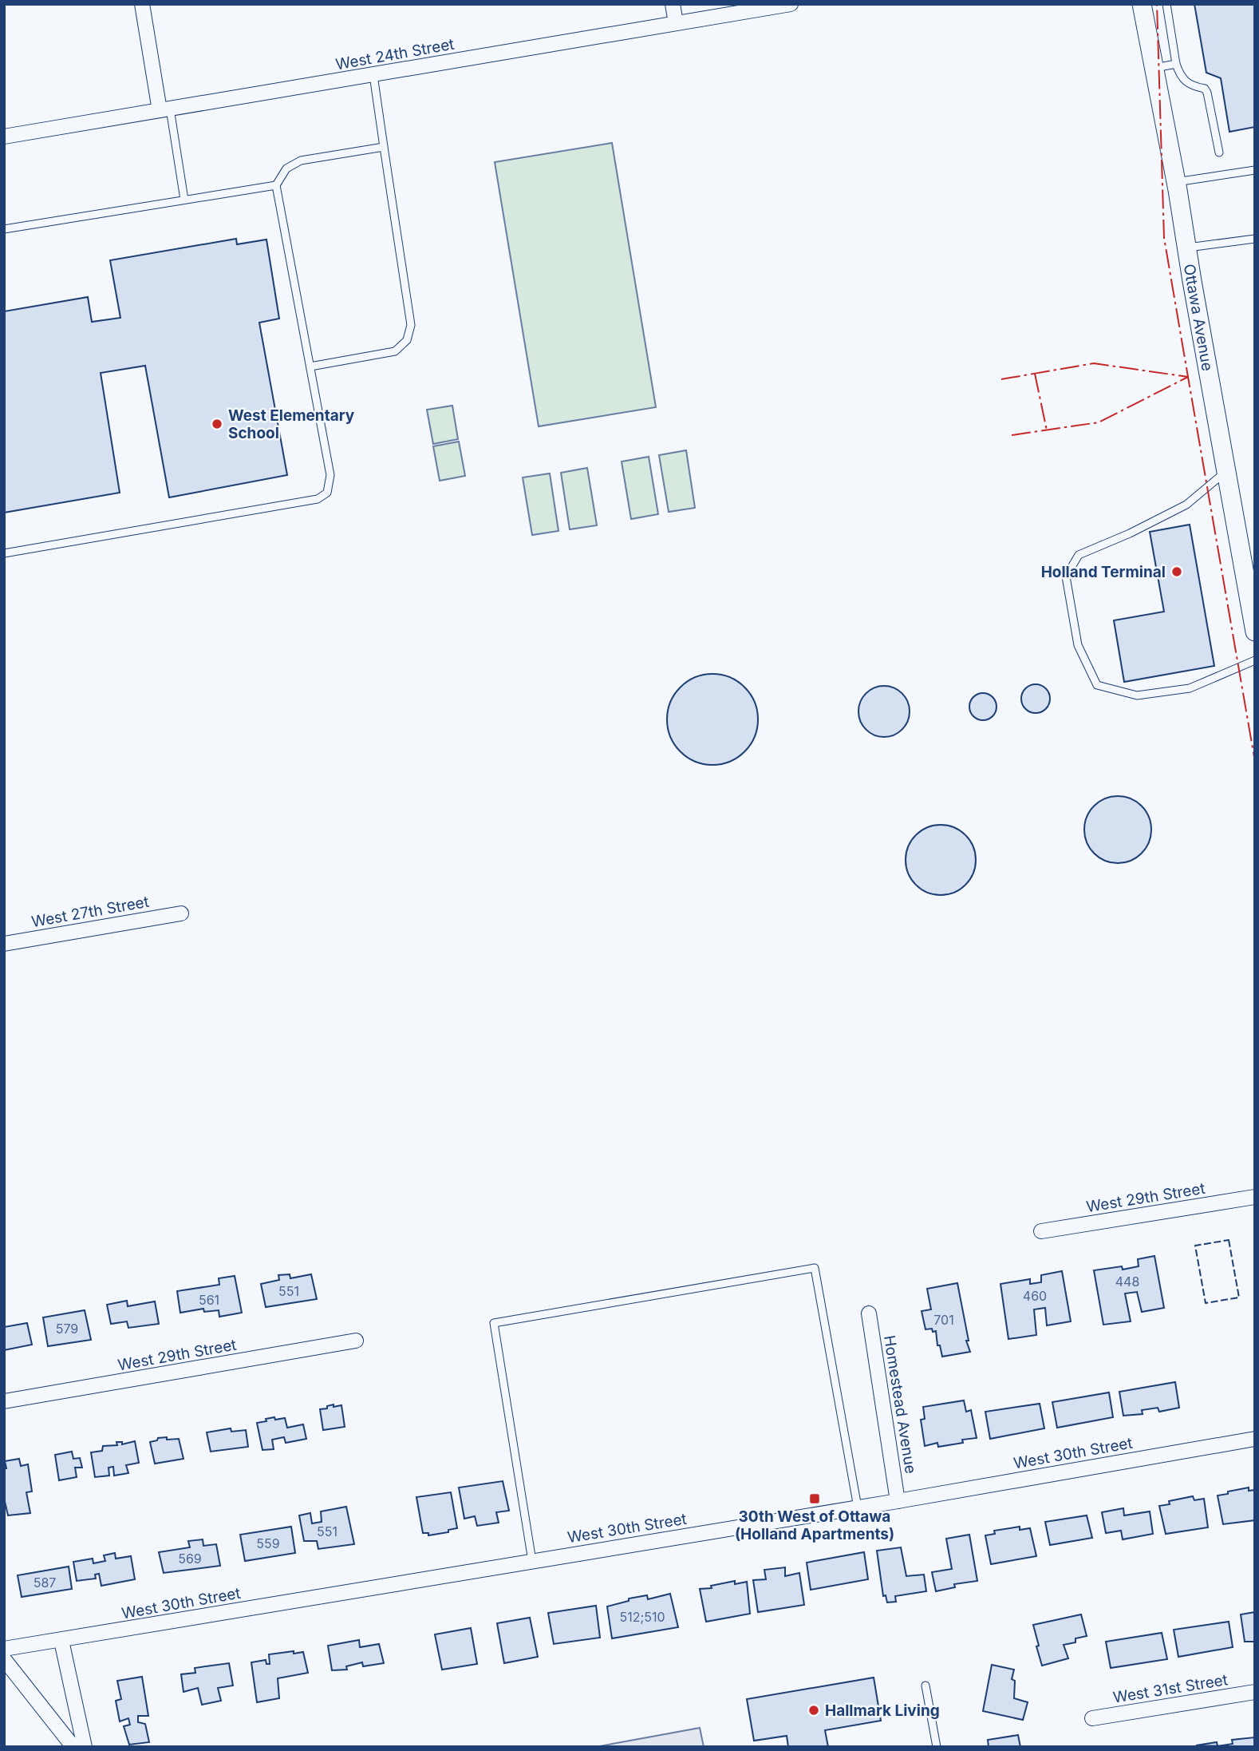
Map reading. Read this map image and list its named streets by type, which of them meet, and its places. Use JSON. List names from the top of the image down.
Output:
{
  "streets": {
    "street": [
      "West 24th Street",
      "Ottawa Avenue",
      "West 27th Street",
      "West 29th Street",
      "Homestead Avenue",
      "West 30th Street",
      "West 31st Street"
    ]
  },
  "crossings": [
    ["Homestead Avenue", "West 30th Street"]
  ],
  "places": {
    "other": ["West Elementary School", "Holland Terminal", "Hallmark Living"],
    "transit": ["30th West of Ottawa (Holland Apartments)"]
  },
  "house_numbers": [
    "448",
    "551",
    "460",
    "561",
    "701",
    "579",
    "551",
    "559",
    "569",
    "587",
    "512;510"
  ]
}
